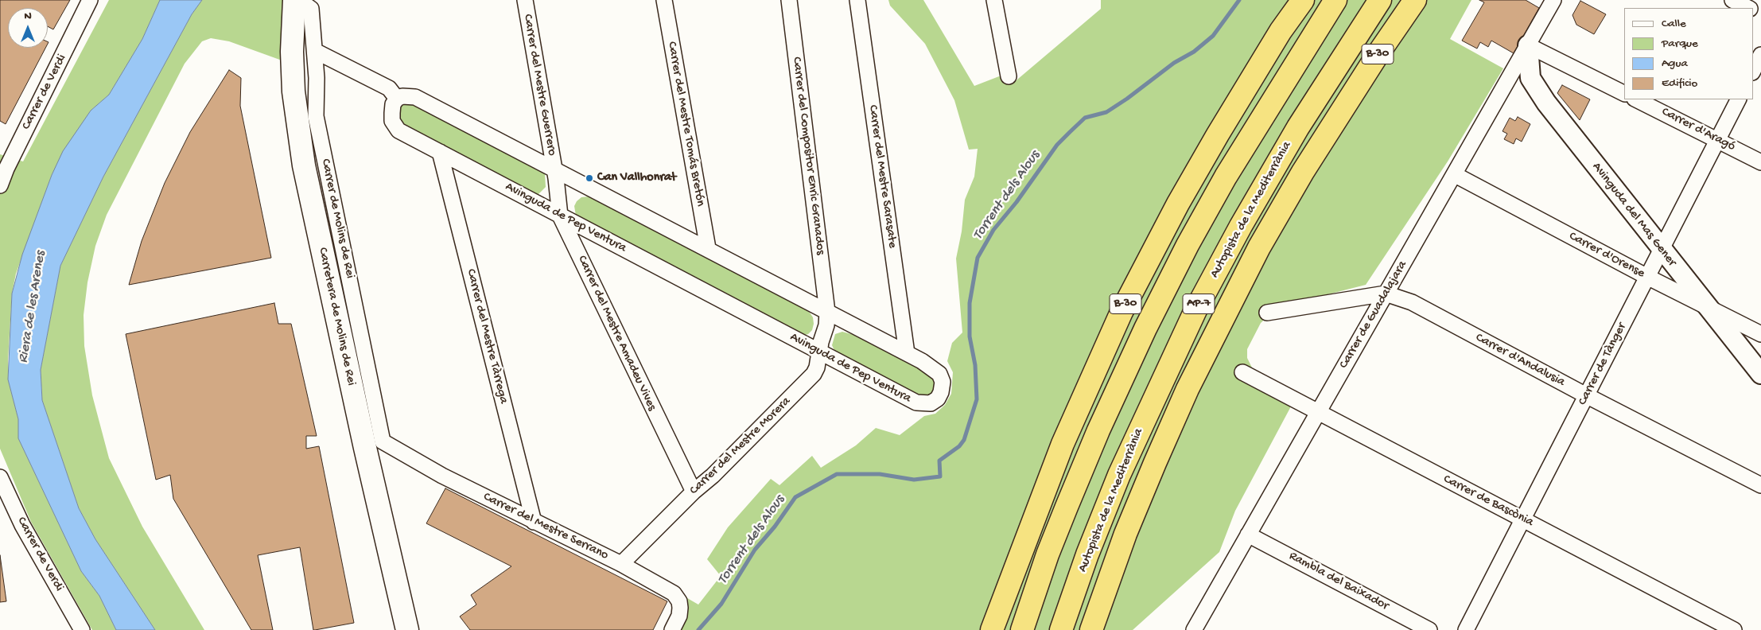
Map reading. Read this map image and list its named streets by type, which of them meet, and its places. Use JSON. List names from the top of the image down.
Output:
{
  "streets": {
    "highway": ["B-30", "Autopista de la Mediterrània", "AP-7"],
    "main road": ["Carretera de Molins de Rei"],
    "street": [
      "Carrer del Mestre Guerrero",
      "Carrer de Verdi",
      "Carrer del Mestre Tomás Bretón",
      "Carrer d'Aragó",
      "Carrer del Compositor Enric Granados",
      "Carrer del Mestre Sarasate",
      "Avinguda del Mas Gener",
      "Avinguda de Pep Ventura",
      "Carrer de Molins de Rei",
      "Carrer d'Orense",
      "Carrer de Guadalajara",
      "Carrer del Mestre Amadeu Vives",
      "Carrer del Mestre Tàrrega",
      "Carrer d'Andalusia",
      "Carrer de Tànger",
      "Carrer del Mestre Morera",
      "Carrer de Bascònia",
      "Carrer del Mestre Serrano",
      "Rambla del Baixador"
    ]
  },
  "crossings": [
    ["Carrer del Mestre Guerrero", "Avinguda de Pep Ventura"],
    ["Carrer del Mestre Guerrero", "Carrer del Mestre Amadeu Vives"],
    ["Carrer del Mestre Tomás Bretón", "Avinguda de Pep Ventura"],
    ["Carrer d'Aragó", "Carrer de Tànger"],
    ["Carrer del Compositor Enric Granados", "Avinguda de Pep Ventura"],
    ["Carrer del Compositor Enric Granados", "Carrer del Mestre Morera"],
    ["Carrer del Mestre Sarasate", "Avinguda de Pep Ventura"],
    ["Avinguda del Mas Gener", "Carrer d'Orense"],
    ["Avinguda del Mas Gener", "Carrer de Guadalajara"],
    ["Avinguda del Mas Gener", "Carrer de Tànger"],
    ["Avinguda de Pep Ventura", "Carrer del Mestre Amadeu Vives"],
    ["Avinguda de Pep Ventura", "Carrer del Mestre Tàrrega"],
    ["Avinguda de Pep Ventura", "Carrer del Mestre Morera"],
    ["Carrer de Molins de Rei", "Carrer del Mestre Serrano"],
    ["Carrer d'Orense", "Carrer de Guadalajara"],
    ["Carrer d'Orense", "Carrer de Tànger"],
    ["Carrer de Guadalajara", "Carrer d'Andalusia"],
    ["Carrer de Guadalajara", "Carrer de Bascònia"],
    ["Carrer de Guadalajara", "Rambla del Baixador"],
    ["Carrer del Mestre Amadeu Vives", "Carrer del Mestre Morera"],
    ["Carrer del Mestre Tàrrega", "Carrer del Mestre Serrano"],
    ["Carrer d'Andalusia", "Carrer de Tànger"],
    ["Carrer de Tànger", "Carrer de Bascònia"],
    ["Carrer del Mestre Morera", "Carrer del Mestre Serrano"]
  ],
  "water": ["Torrent dels Alous", "Riera de les Arenes"],
  "places": ["Can Vallhonrat"],
  "legend": [
    "Calle",
    "Parque",
    "Agua",
    "Edificio"
  ],
  "north": "top"
}
